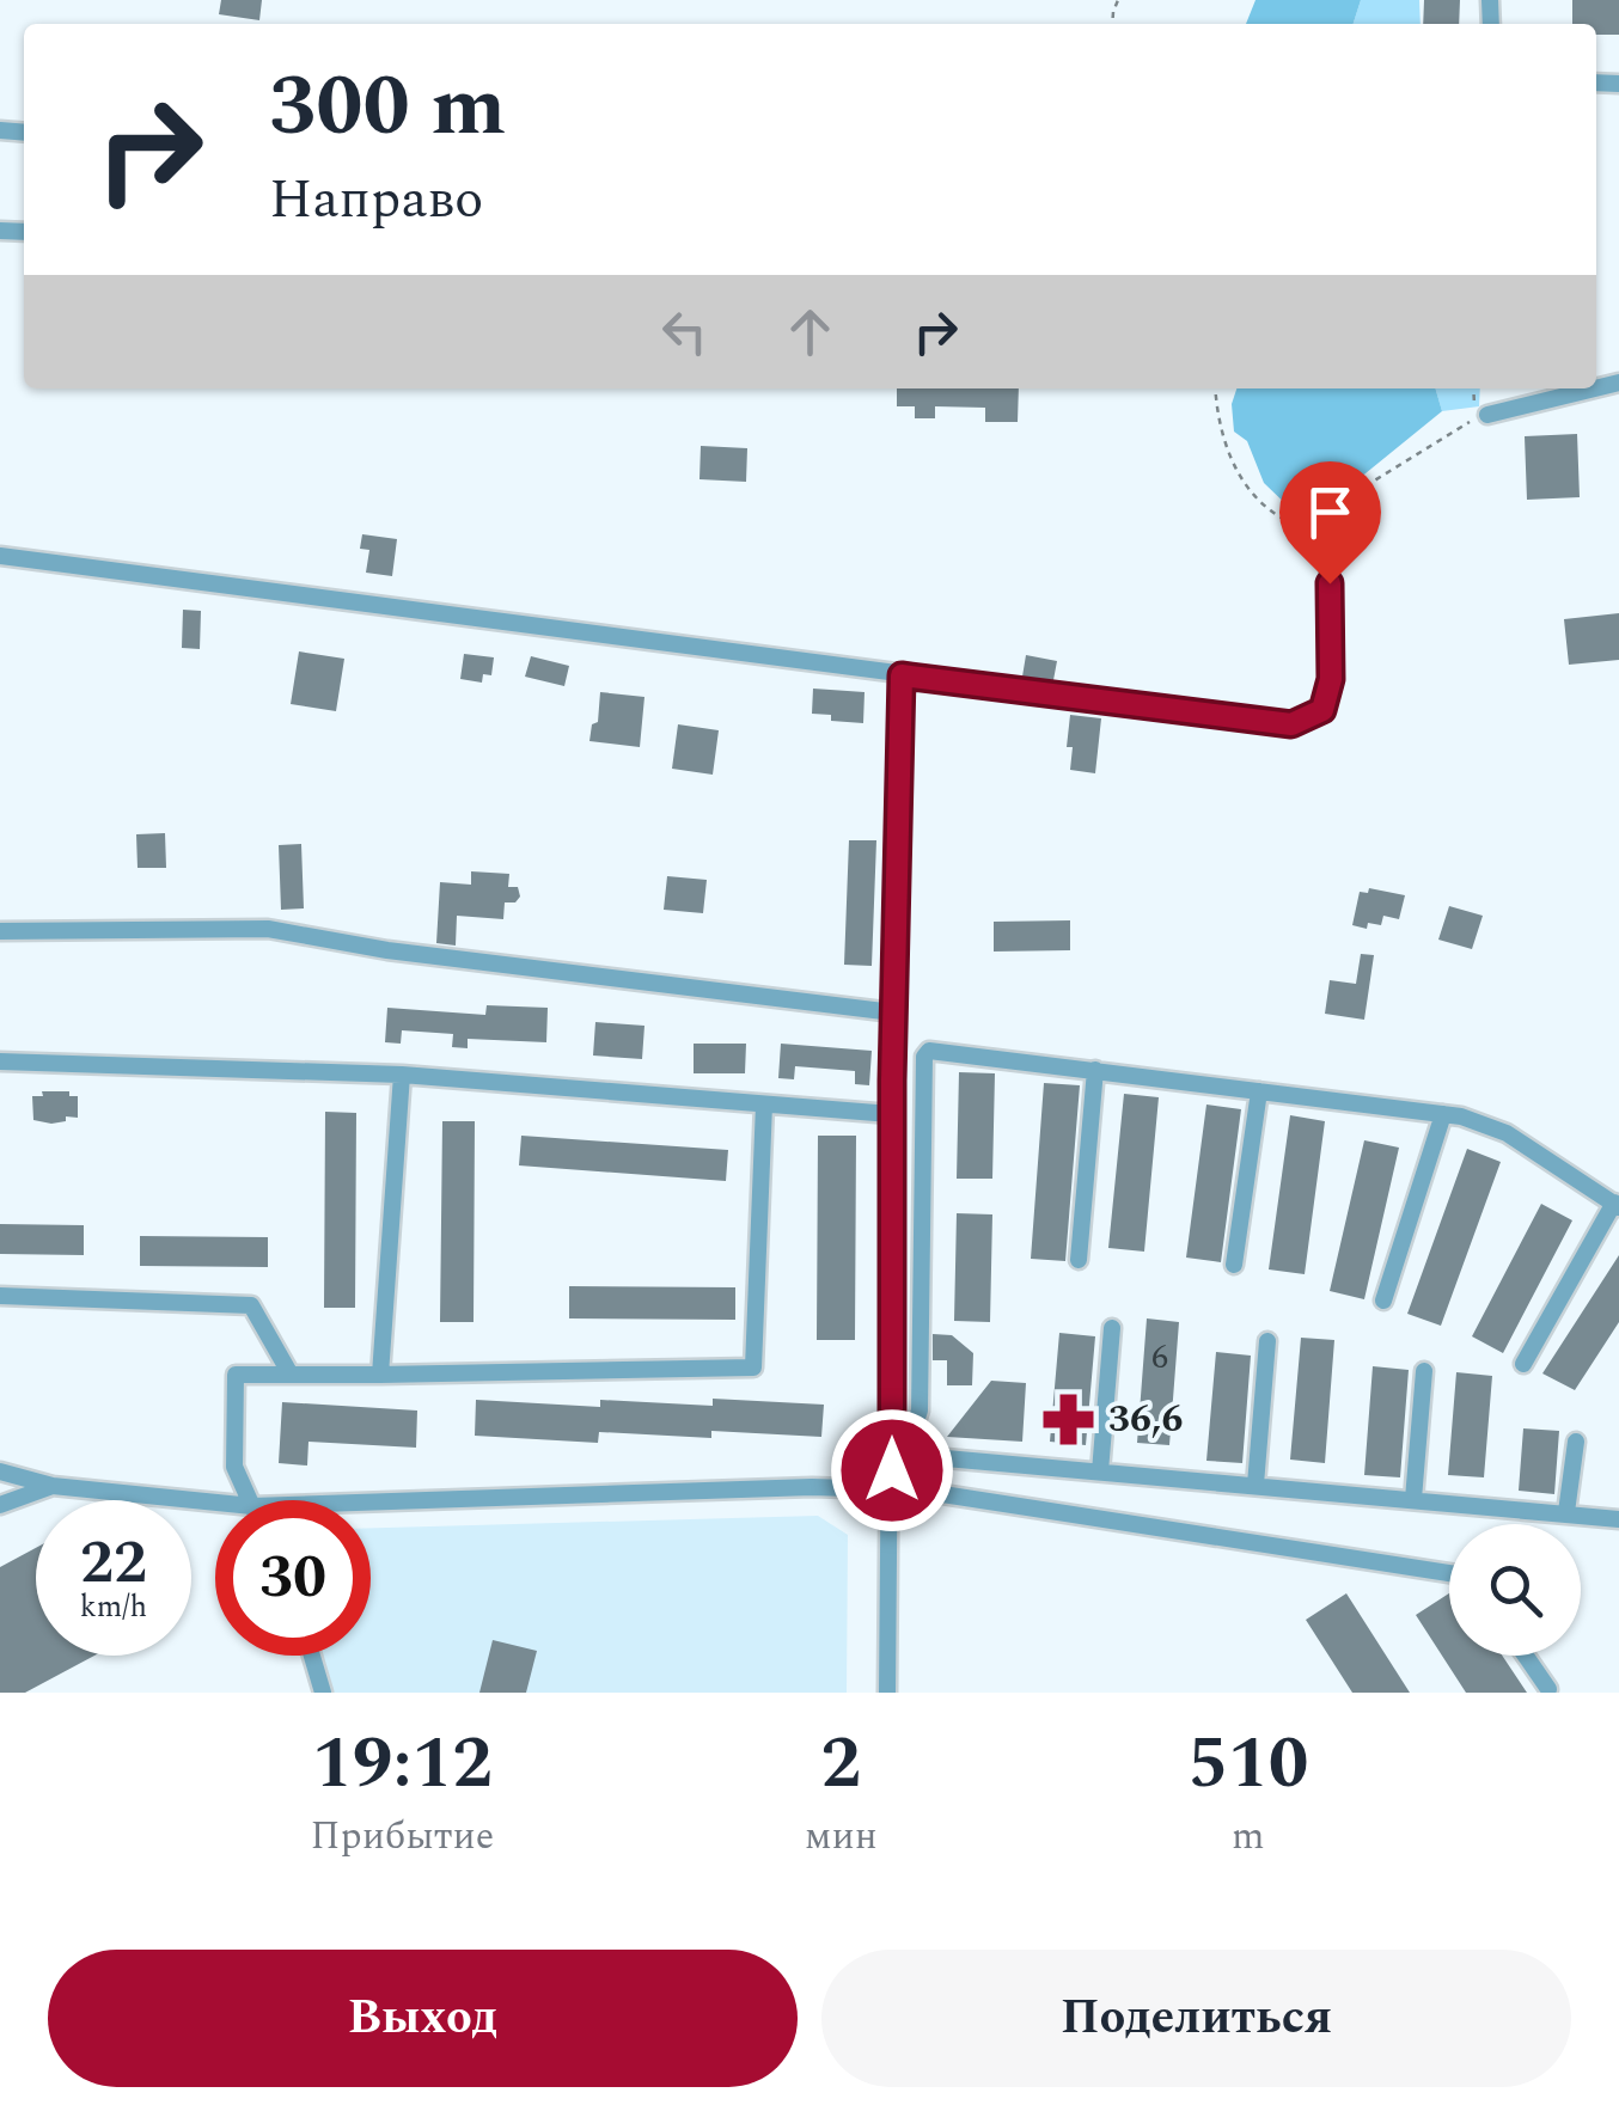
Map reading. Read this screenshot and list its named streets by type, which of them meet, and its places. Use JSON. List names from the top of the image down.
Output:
{
  "places": {
    "pharmacy": ["36,6"]
  },
  "house_numbers": ["6"],
  "page": {
    "turn": ["300 m", "Направо"],
    "speed": "22 km/h",
    "limit": "30",
    "eta": [
      "19:12",
      "Прибытие",
      "2",
      "мин",
      "510",
      "m"
    ],
    "buttons": ["Выход", "Поделиться"]
  }
}
